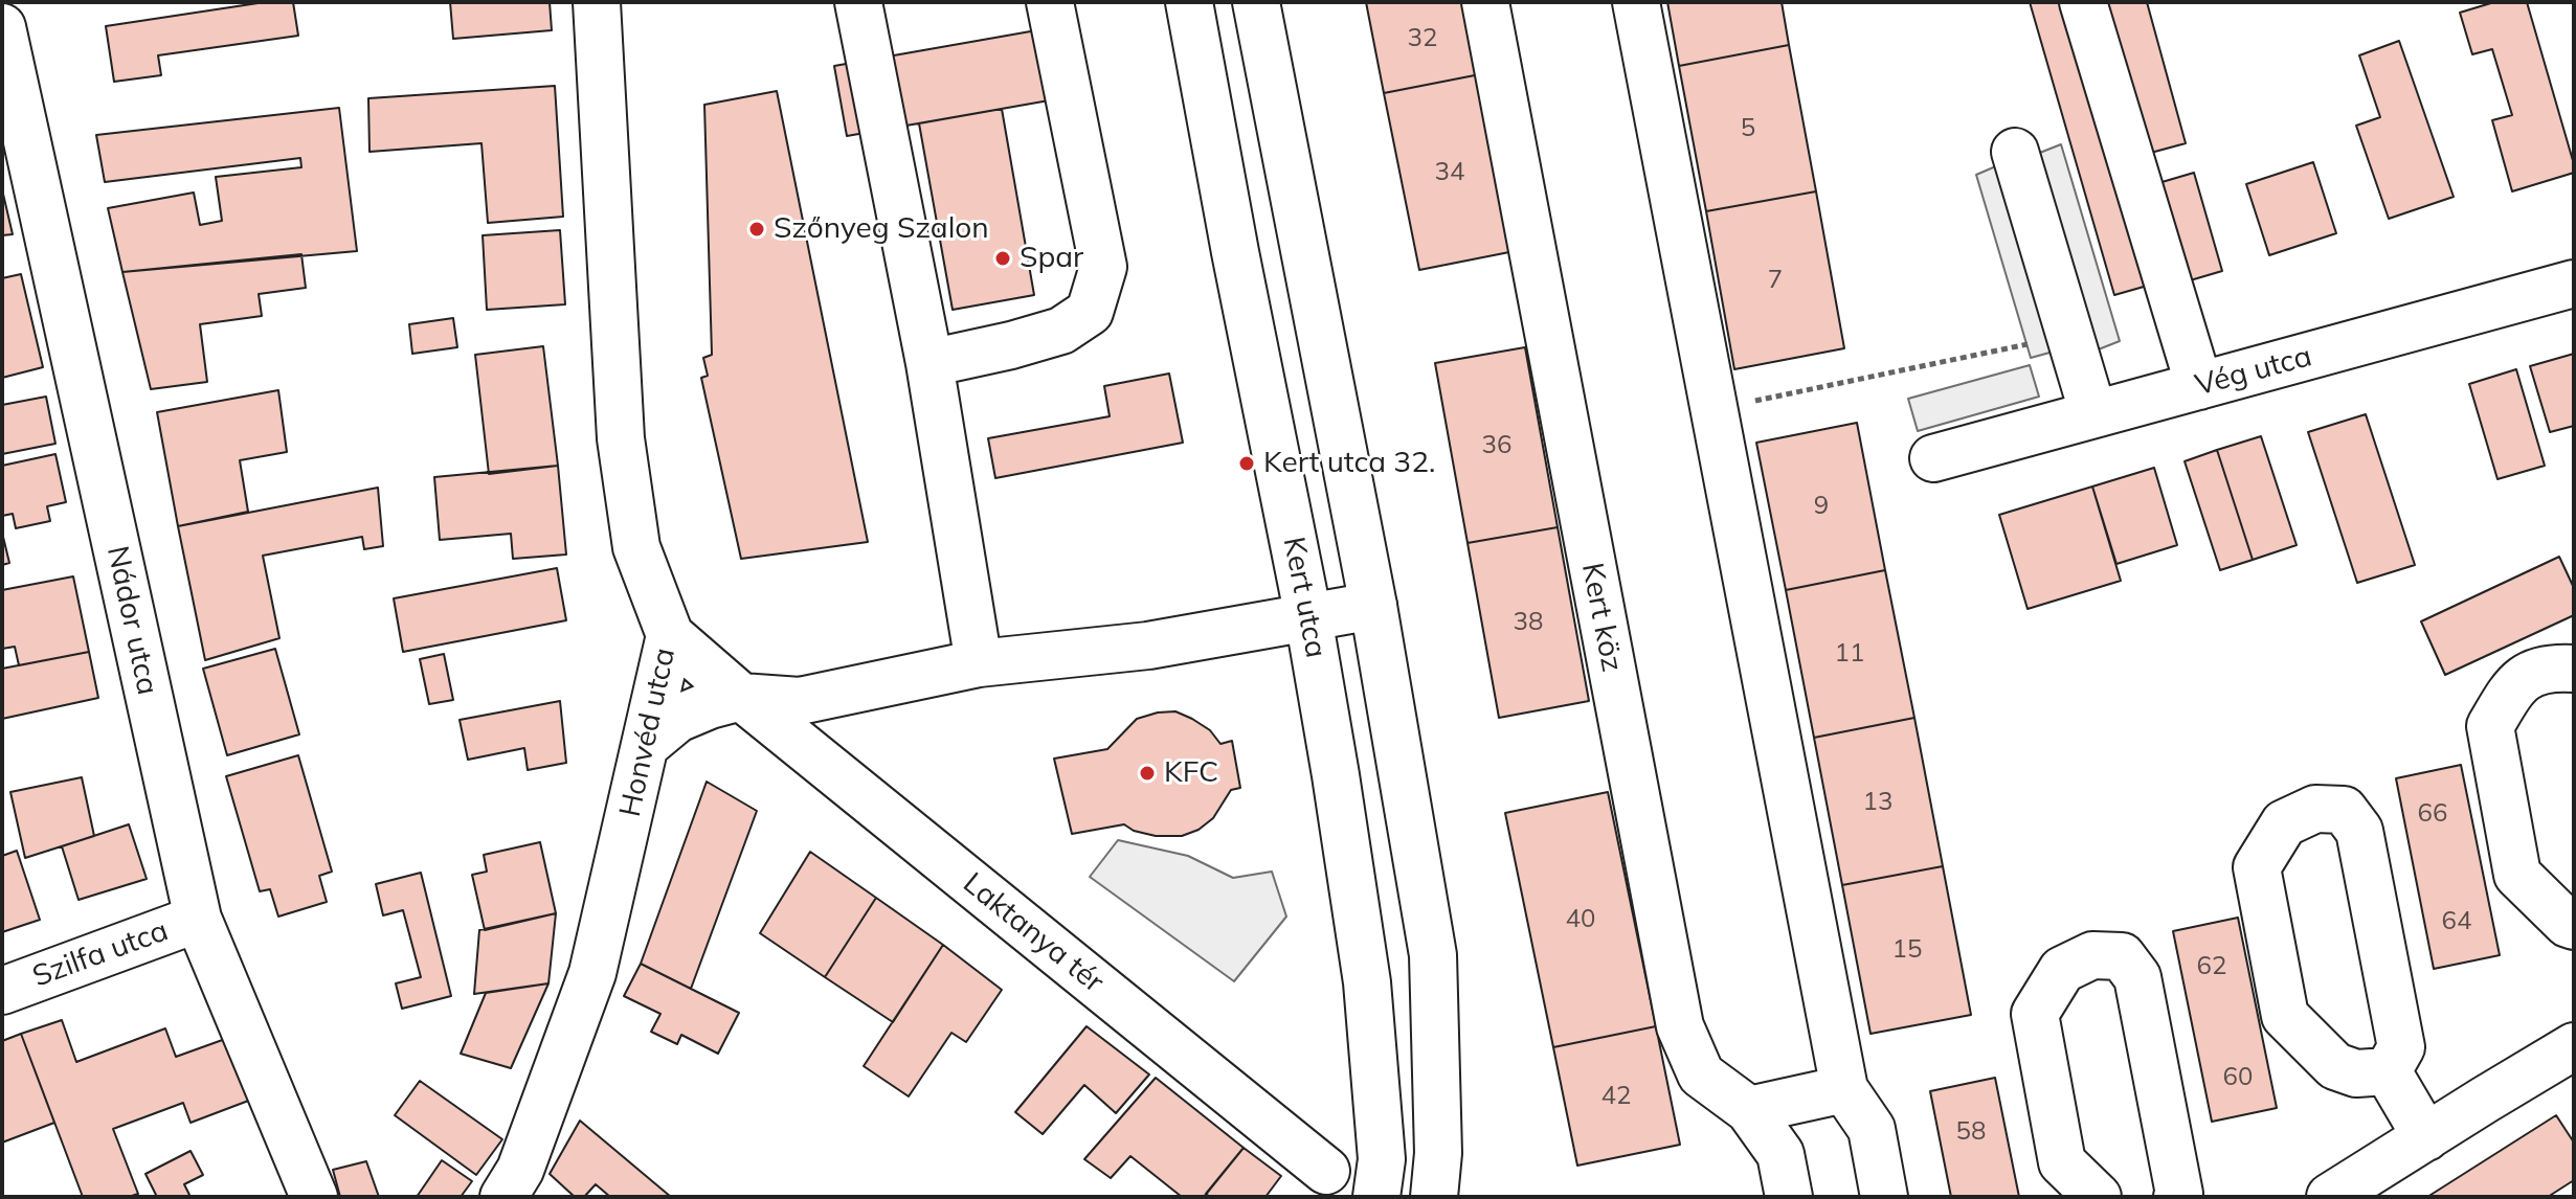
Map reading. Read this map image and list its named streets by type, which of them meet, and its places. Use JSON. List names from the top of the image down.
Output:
{
  "streets": {
    "street": [
      "Vég utca",
      "Kert utca",
      "Kert köz",
      "Nádor utca",
      "Honvéd utca",
      "Laktanya tér",
      "Szilfa utca"
    ]
  },
  "crossings": [
    ["Nádor utca", "Szilfa utca"],
    ["Honvéd utca", "Laktanya tér"]
  ],
  "places": [
    "Szőnyeg Szalon",
    "Spar",
    "Kert utca 32.",
    "KFC"
  ],
  "house_numbers": [
    "32",
    "5",
    "34",
    "7",
    "36",
    "9",
    "38",
    "11",
    "13",
    "66",
    "40",
    "64",
    "15",
    "62",
    "60",
    "42",
    "58"
  ]
}
